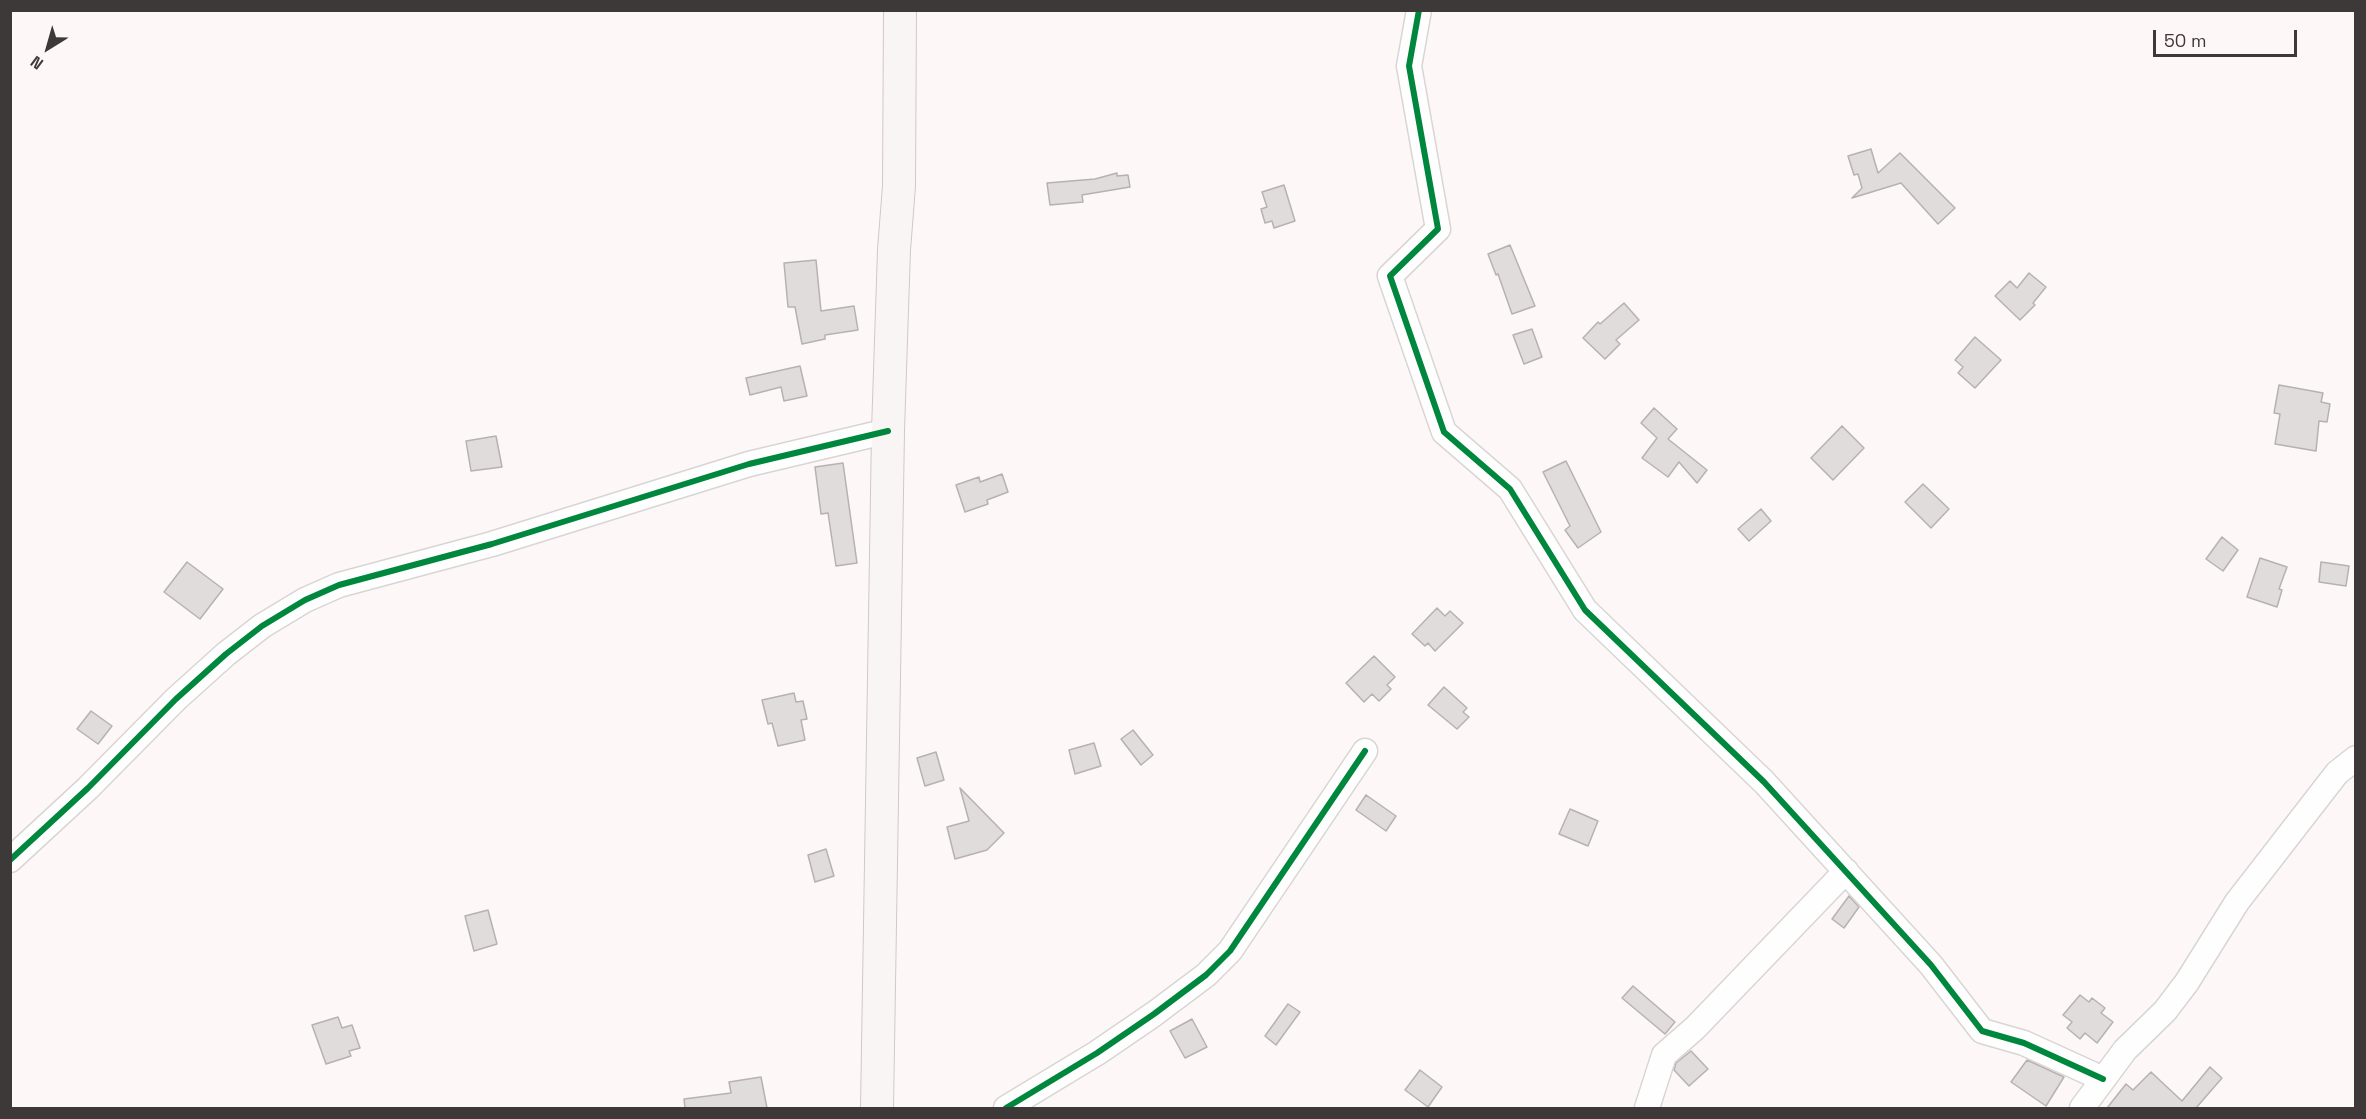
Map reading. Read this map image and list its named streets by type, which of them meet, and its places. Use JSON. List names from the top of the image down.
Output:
{
  "scale_bar": "50 m",
  "north": "bottom left"
}
